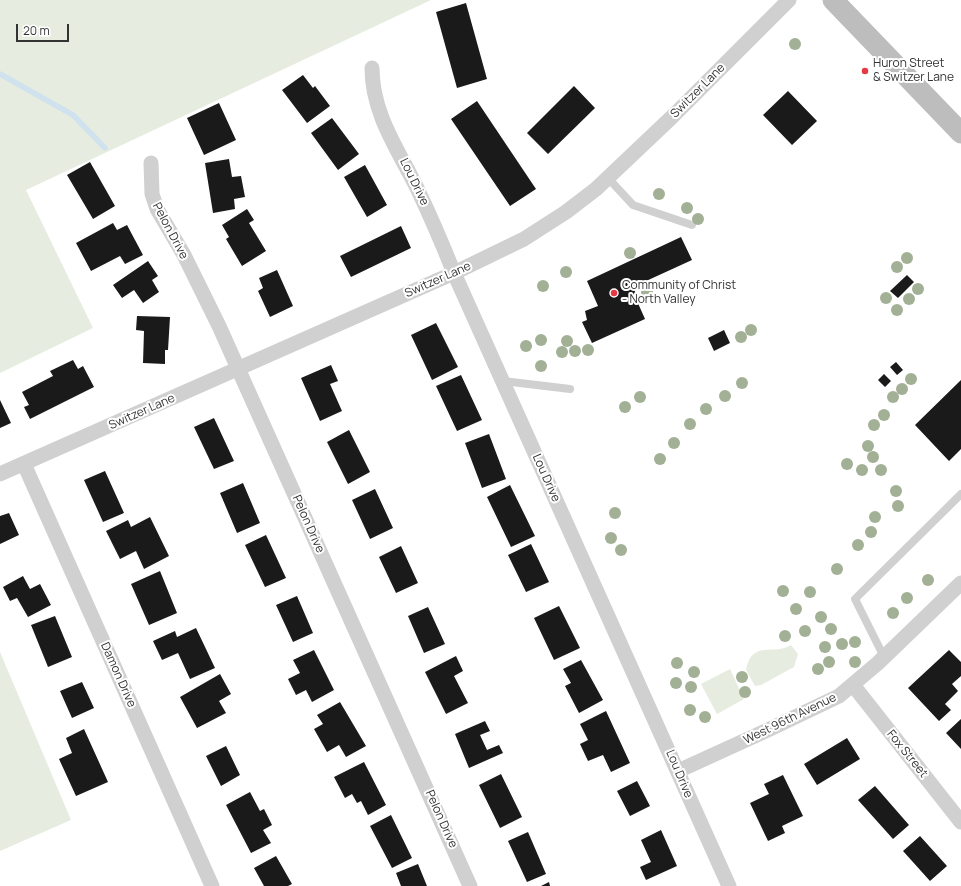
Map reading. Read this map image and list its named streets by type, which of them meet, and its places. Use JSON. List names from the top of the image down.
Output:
{
  "streets": {
    "street": [
      "Switzer Lane",
      "Lou Drive",
      "Pelon Drive",
      "Damon Drive",
      "West 96th Avenue",
      "Fox Street"
    ]
  },
  "crossings": [
    ["Switzer Lane", "Lou Drive"],
    ["Switzer Lane", "Pelon Drive"],
    ["Switzer Lane", "Damon Drive"],
    ["Lou Drive", "West 96th Avenue"],
    ["West 96th Avenue", "Fox Street"]
  ],
  "places": ["Huron Street & Switzer Lane", "Community of Christ - North Valley"],
  "scale_bar": "20 m"
}
